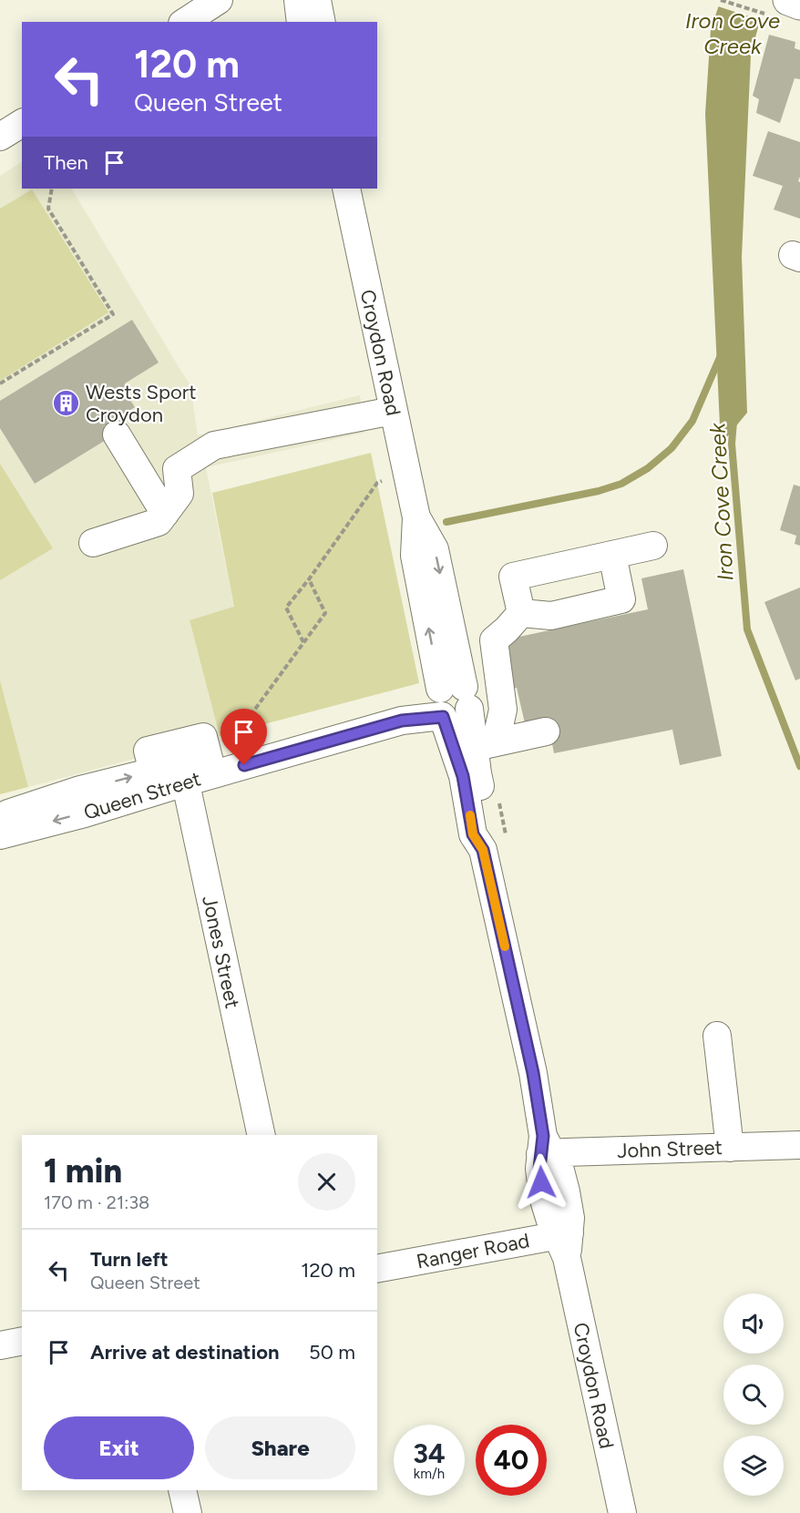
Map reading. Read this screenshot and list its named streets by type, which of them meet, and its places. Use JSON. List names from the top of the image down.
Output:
{
  "streets": {
    "street": [
      "Croydon Road",
      "Queen Street",
      "Jones Street",
      "John Street",
      "Ranger Road"
    ]
  },
  "crossings": [
    ["Croydon Road", "Queen Street"],
    ["Croydon Road", "John Street"],
    ["Croydon Road", "Ranger Road"],
    ["Queen Street", "Jones Street"]
  ],
  "water": ["Iron Cove Creek"],
  "places": {
    "building": ["Wests Sport Croydon"]
  },
  "page": {
    "turn": ["120 m", "Queen Street"],
    "then": "Then",
    "heading": ["1 min", "170 m · 21:38"],
    "list": [
      {
        "name": "Turn left",
        "note": "Queen Street",
        "value": "120 m"
      },
      {
        "name": "Arrive at destination",
        "value": "50 m"
      }
    ],
    "buttons": ["Exit", "Share"],
    "speed": "34 km/h",
    "limit": "40"
  }
}
